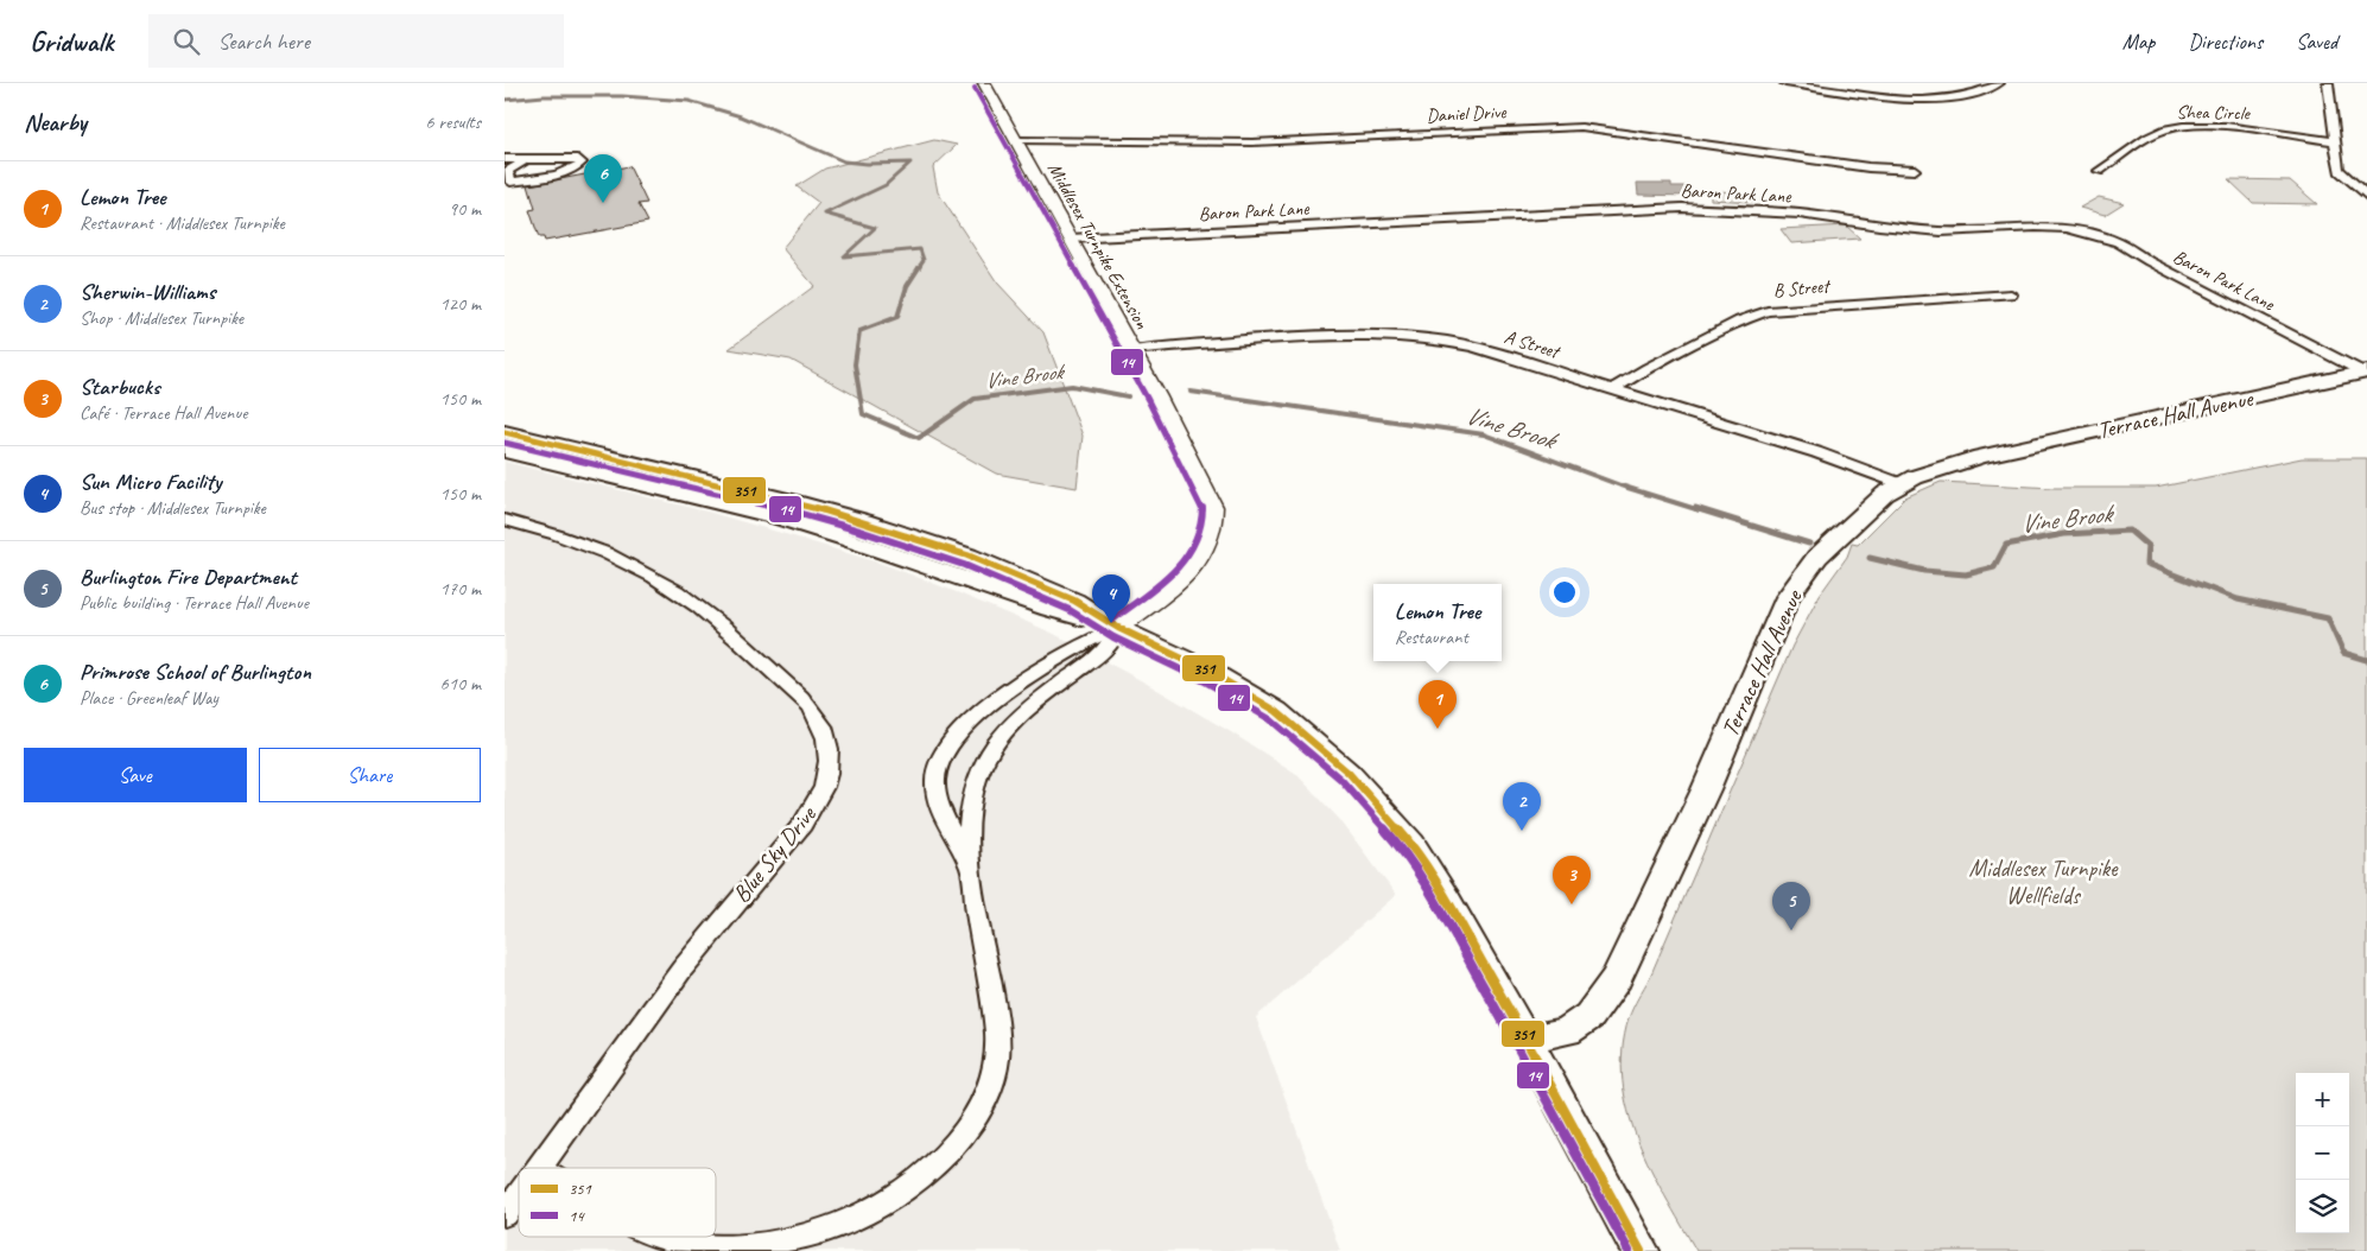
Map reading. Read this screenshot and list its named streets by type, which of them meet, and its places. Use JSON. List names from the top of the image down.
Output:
{
  "streets": {
    "main road": ["Terrace Hall Avenue"],
    "street": [
      "Shea Circle",
      "Daniel Drive",
      "Baron Park Lane",
      "Middlesex Turnpike Extension",
      "B Street",
      "A Street",
      "Blue Sky Drive"
    ]
  },
  "crossings": [
    ["Daniel Drive", "Middlesex Turnpike Extension"],
    ["Baron Park Lane", "Middlesex Turnpike Extension"],
    ["Baron Park Lane", "Terrace Hall Avenue"],
    ["Middlesex Turnpike Extension", "A Street"],
    ["B Street", "A Street"],
    ["A Street", "Terrace Hall Avenue"]
  ],
  "water": ["Vine Brook"],
  "parks": ["Middlesex Turnpike Wellfields"],
  "lines": ["transit line 14", "transit line 351"],
  "legend": ["351", "14"],
  "page": {
    "header": "Gridwalk",
    "search": "Search here",
    "nav": ["Map", "Directions", "Saved"],
    "heading": ["Nearby", "6 results"],
    "pins": [
      "6",
      "4",
      "1",
      "2",
      "3",
      "5"
    ],
    "list": [
      {
        "mark": "1",
        "name": "Lemon Tree",
        "note": "Restaurant · Middlesex Turnpike",
        "value": "90 m"
      },
      {
        "mark": "2",
        "name": "Sherwin-Williams",
        "note": "Shop · Middlesex Turnpike",
        "value": "120 m"
      },
      {
        "mark": "3",
        "name": "Starbucks",
        "note": "Café · Terrace Hall Avenue",
        "value": "150 m"
      },
      {
        "mark": "4",
        "name": "Sun Micro Facility",
        "note": "Bus stop · Middlesex Turnpike",
        "value": "150 m"
      },
      {
        "mark": "5",
        "name": "Burlington Fire Department",
        "note": "Public building · Terrace Hall Avenue",
        "value": "170 m"
      },
      {
        "mark": "6",
        "name": "Primrose School of Burlington",
        "note": "Place · Greenleaf Way",
        "value": "610 m"
      }
    ],
    "popup": ["Lemon Tree", "Restaurant"],
    "buttons": ["Save", "Share"],
    "map_buttons": ["+", "−"]
  }
}
